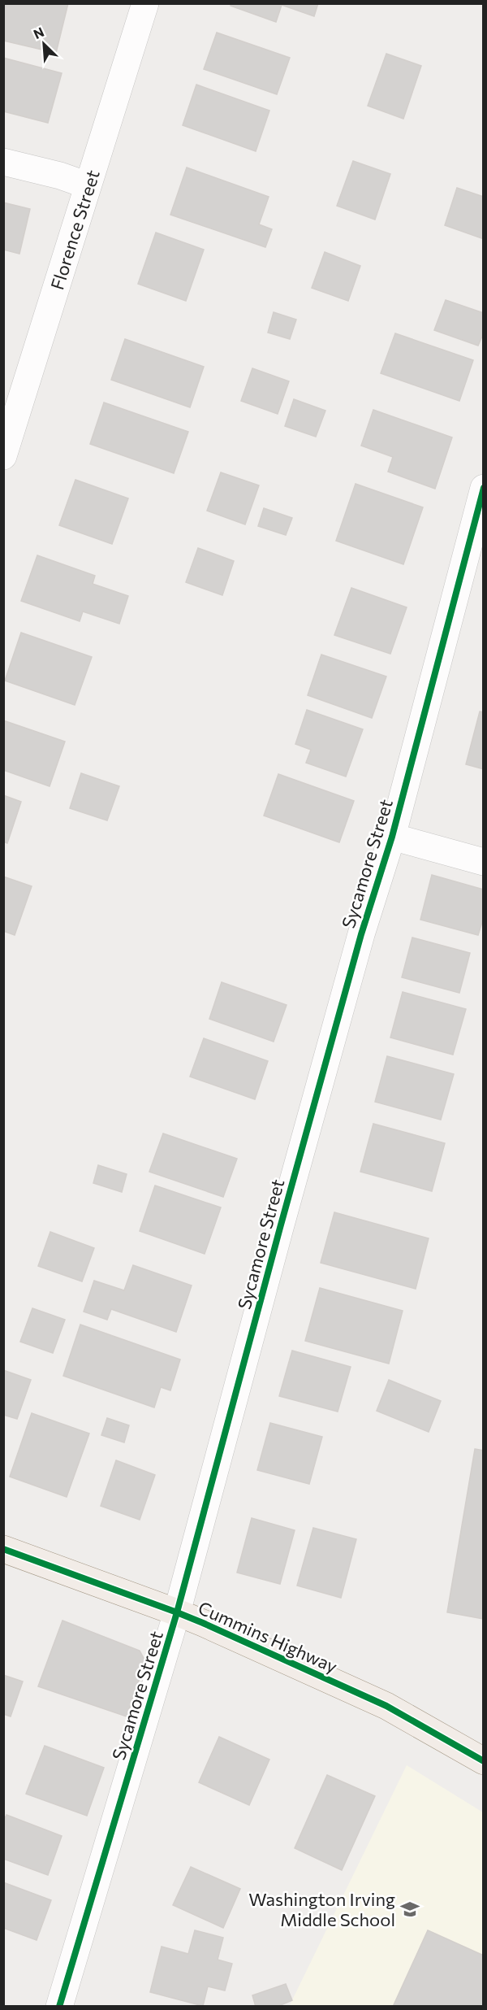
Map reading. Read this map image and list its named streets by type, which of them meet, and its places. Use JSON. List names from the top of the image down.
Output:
{
  "streets": {
    "main road": ["Cummins Highway"],
    "street": ["Florence Street", "Sycamore Street"]
  },
  "crossings": [
    ["Sycamore Street", "Cummins Highway"]
  ],
  "places": {
    "school or university": ["Washington Irving Middle School"]
  },
  "north": "top left"
}
